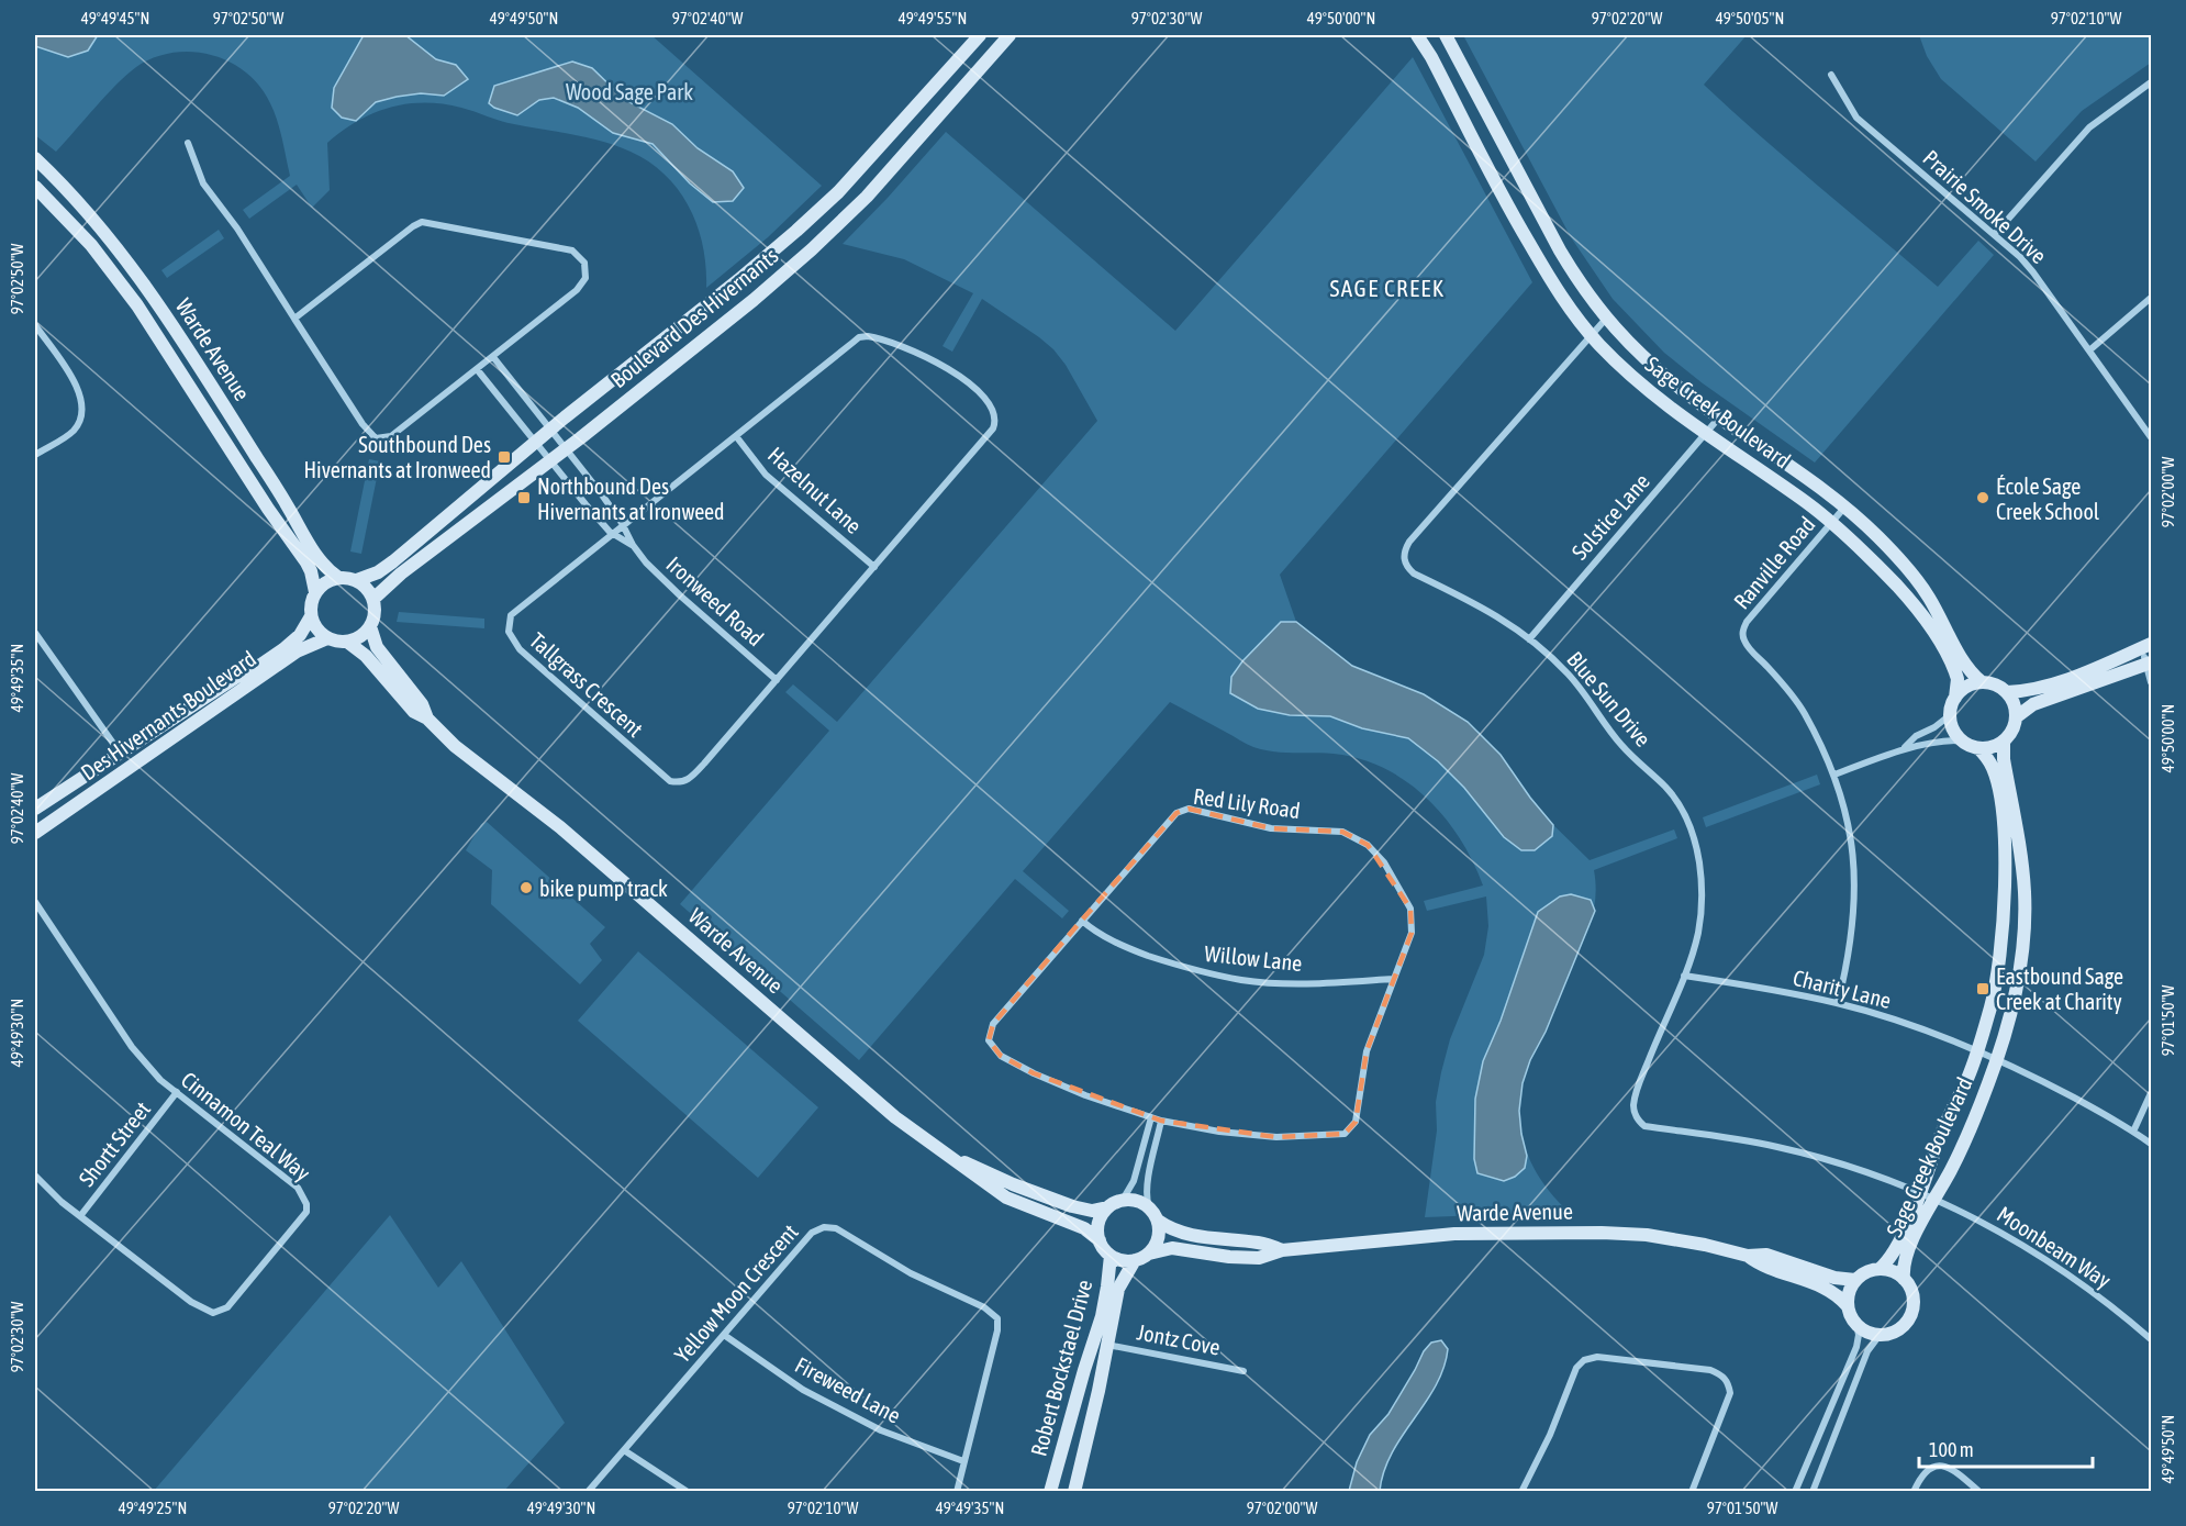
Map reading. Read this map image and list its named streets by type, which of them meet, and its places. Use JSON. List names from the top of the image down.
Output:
{
  "streets": {
    "street": [
      "Prairie Smoke Drive",
      "Boulevard Des Hivernants",
      "Warde Avenue",
      "Sage Creek Boulevard",
      "Hazelnut Lane",
      "Solstice Lane",
      "Ranville Road",
      "Ironweed Road",
      "Tallgrass Crescent",
      "Blue Sun Drive",
      "Des Hivernants Boulevard",
      "Red Lily Road",
      "Willow Lane",
      "Charity Lane",
      "Cinnamon Teal Way",
      "Shortt Street",
      "Moonbeam Way",
      "Yellow Moon Crescent",
      "Jontz Cove",
      "Robert Bockstael Drive",
      "Fireweed Lane"
    ]
  },
  "crossings": [
    ["Boulevard Des Hivernants", "Warde Avenue"],
    ["Boulevard Des Hivernants", "Ironweed Road"],
    ["Boulevard Des Hivernants", "Des Hivernants Boulevard"],
    ["Warde Avenue", "Sage Creek Boulevard"],
    ["Warde Avenue", "Des Hivernants Boulevard"],
    ["Warde Avenue", "Robert Bockstael Drive"],
    ["Sage Creek Boulevard", "Solstice Lane"],
    ["Sage Creek Boulevard", "Ranville Road"],
    ["Sage Creek Boulevard", "Blue Sun Drive"],
    ["Sage Creek Boulevard", "Charity Lane"],
    ["Sage Creek Boulevard", "Moonbeam Way"],
    ["Hazelnut Lane", "Tallgrass Crescent"],
    ["Solstice Lane", "Blue Sun Drive"],
    ["Ranville Road", "Charity Lane"],
    ["Ironweed Road", "Tallgrass Crescent"],
    ["Blue Sun Drive", "Charity Lane"],
    ["Blue Sun Drive", "Moonbeam Way"],
    ["Red Lily Road", "Willow Lane"],
    ["Cinnamon Teal Way", "Shortt Street"],
    ["Yellow Moon Crescent", "Fireweed Lane"],
    ["Jontz Cove", "Robert Bockstael Drive"]
  ],
  "districts": ["SAGE CREEK"],
  "parks": ["Wood Sage Park"],
  "places": {
    "transit": ["Southbound Des Hivernants at Ironweed", "Northbound Des Hivernants at Ironweed", "Eastbound Sage Creek at Charity"],
    "other": ["École Sage Creek School", "bike pump track"]
  },
  "scale_bar": "100 m",
  "coordinates": [
    "49°49'45\"N",
    "97°02'50\"W",
    "49°49'50\"N",
    "97°02'40\"W",
    "49°49'55\"N",
    "97°02'30\"W",
    "49°50'00\"N",
    "97°02'20\"W",
    "49°50'05\"N",
    "97°02'10\"W",
    "97°02'00\"W",
    "49°49'35\"N",
    "97°01'50\"W",
    "49°49'30\"N",
    "49°49'25\"N"
  ]
}
